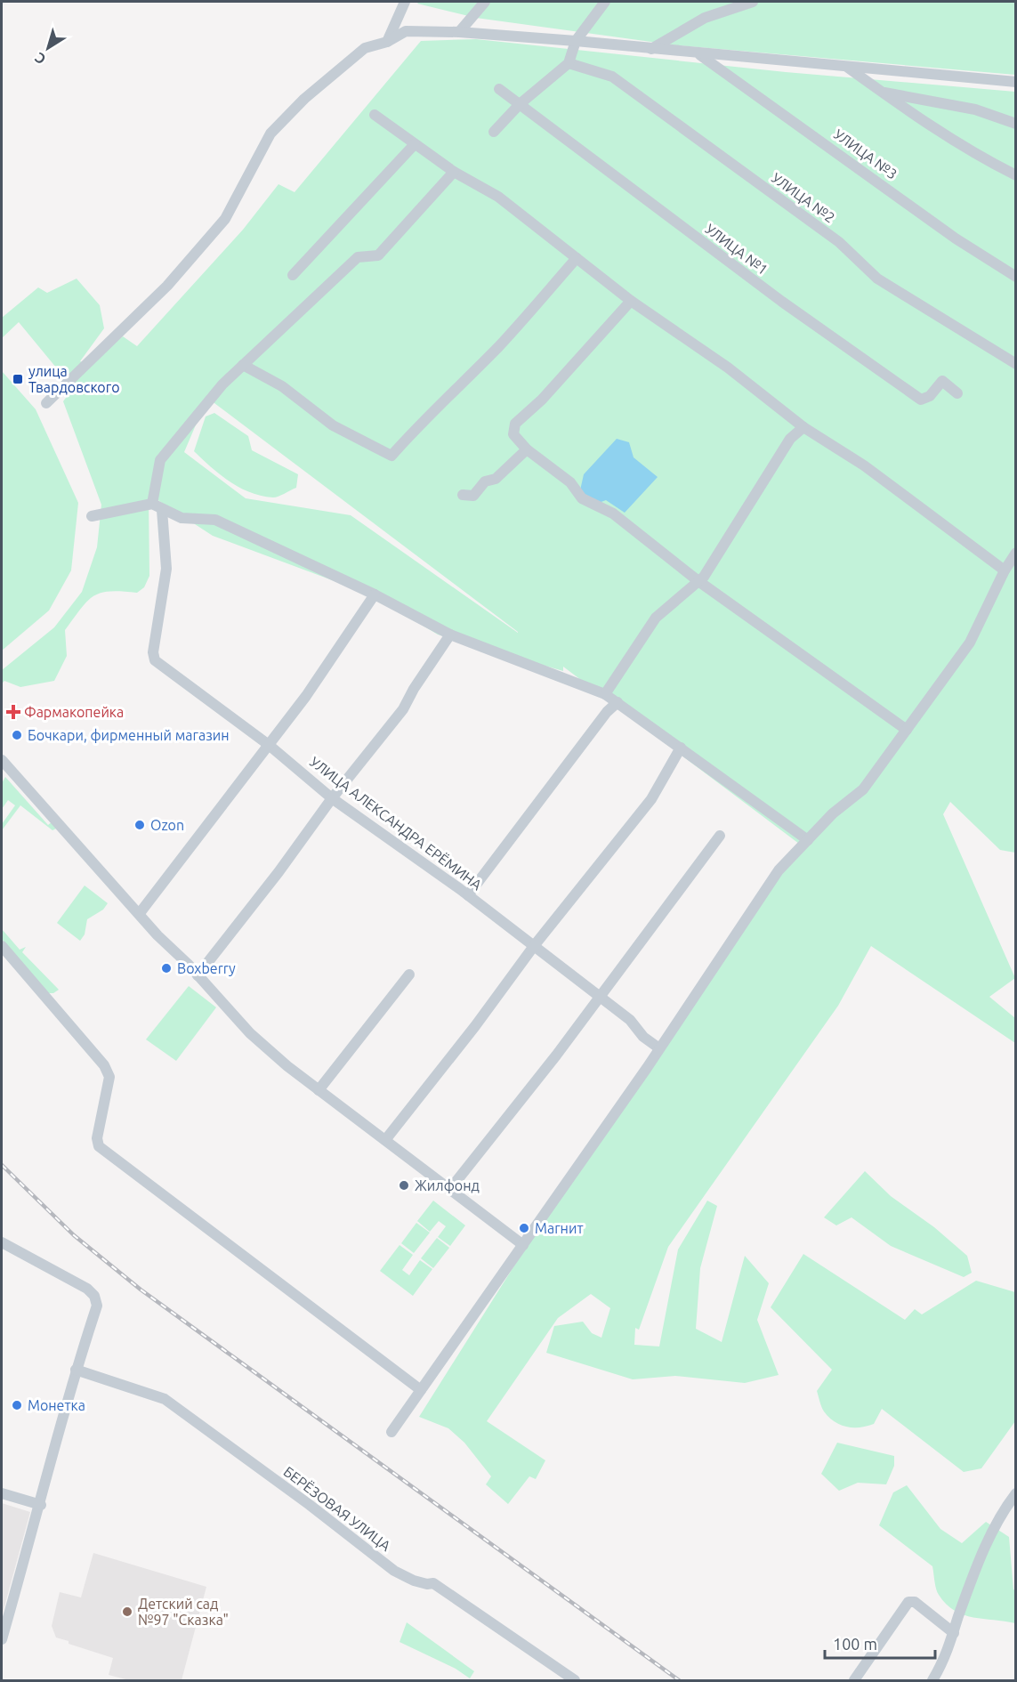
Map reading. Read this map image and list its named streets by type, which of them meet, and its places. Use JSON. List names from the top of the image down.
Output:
{
  "streets": {
    "street": [
      "УЛИЦА №3",
      "УЛИЦА №2",
      "УЛИЦА №1",
      "УЛИЦА АЛЕКСАНДРА ЕРЁМИНА",
      "БЕРЁЗОВАЯ УЛИЦА"
    ]
  },
  "places": {
    "transit": ["улица Твардовского"],
    "health": ["Фармакопейка"],
    "other": [
      "Бочкари, фирменный магазин",
      "Ozon",
      "Boxberry",
      "Жилфонд",
      "Магнит",
      "Монетка",
      "Детский сад №97 \"Сказка\""
    ]
  },
  "scale_bar": "100 m",
  "north": "bottom left"
}
